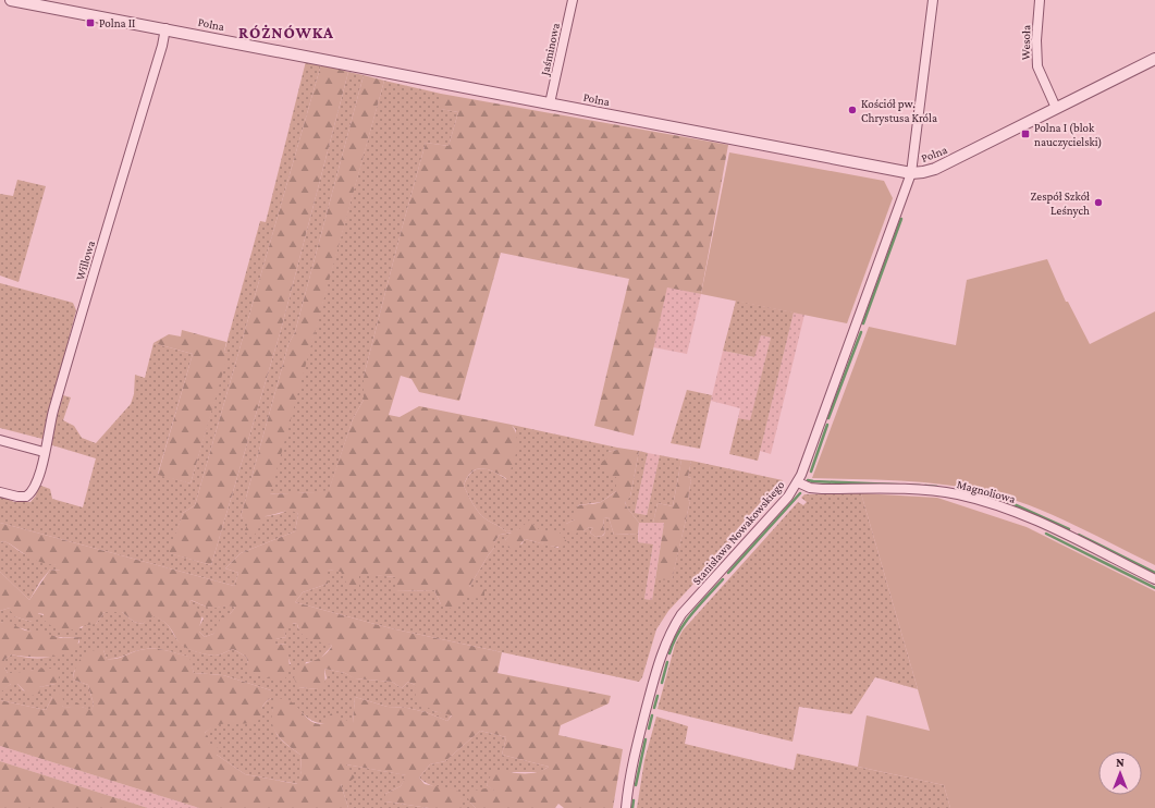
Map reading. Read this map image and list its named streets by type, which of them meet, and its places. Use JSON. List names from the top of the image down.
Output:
{
  "streets": {
    "street": [
      "Polna",
      "Wesoła",
      "Jaśminowa",
      "Willowa",
      "Magnoliowa",
      "Stanisława Nowakowskiego"
    ]
  },
  "crossings": [
    ["Polna", "Wesoła"],
    ["Polna", "Jaśminowa"],
    ["Polna", "Willowa"],
    ["Polna", "Stanisława Nowakowskiego"],
    ["Magnoliowa", "Stanisława Nowakowskiego"]
  ],
  "districts": ["RÓŻNÓWKA"],
  "places": {
    "transit": ["Polna II", "Polna I (blok nauczycielski)"],
    "other": ["Kościół pw. Chrystusa Króla", "Zespół Szkół Leśnych"]
  },
  "north": "top"
}
